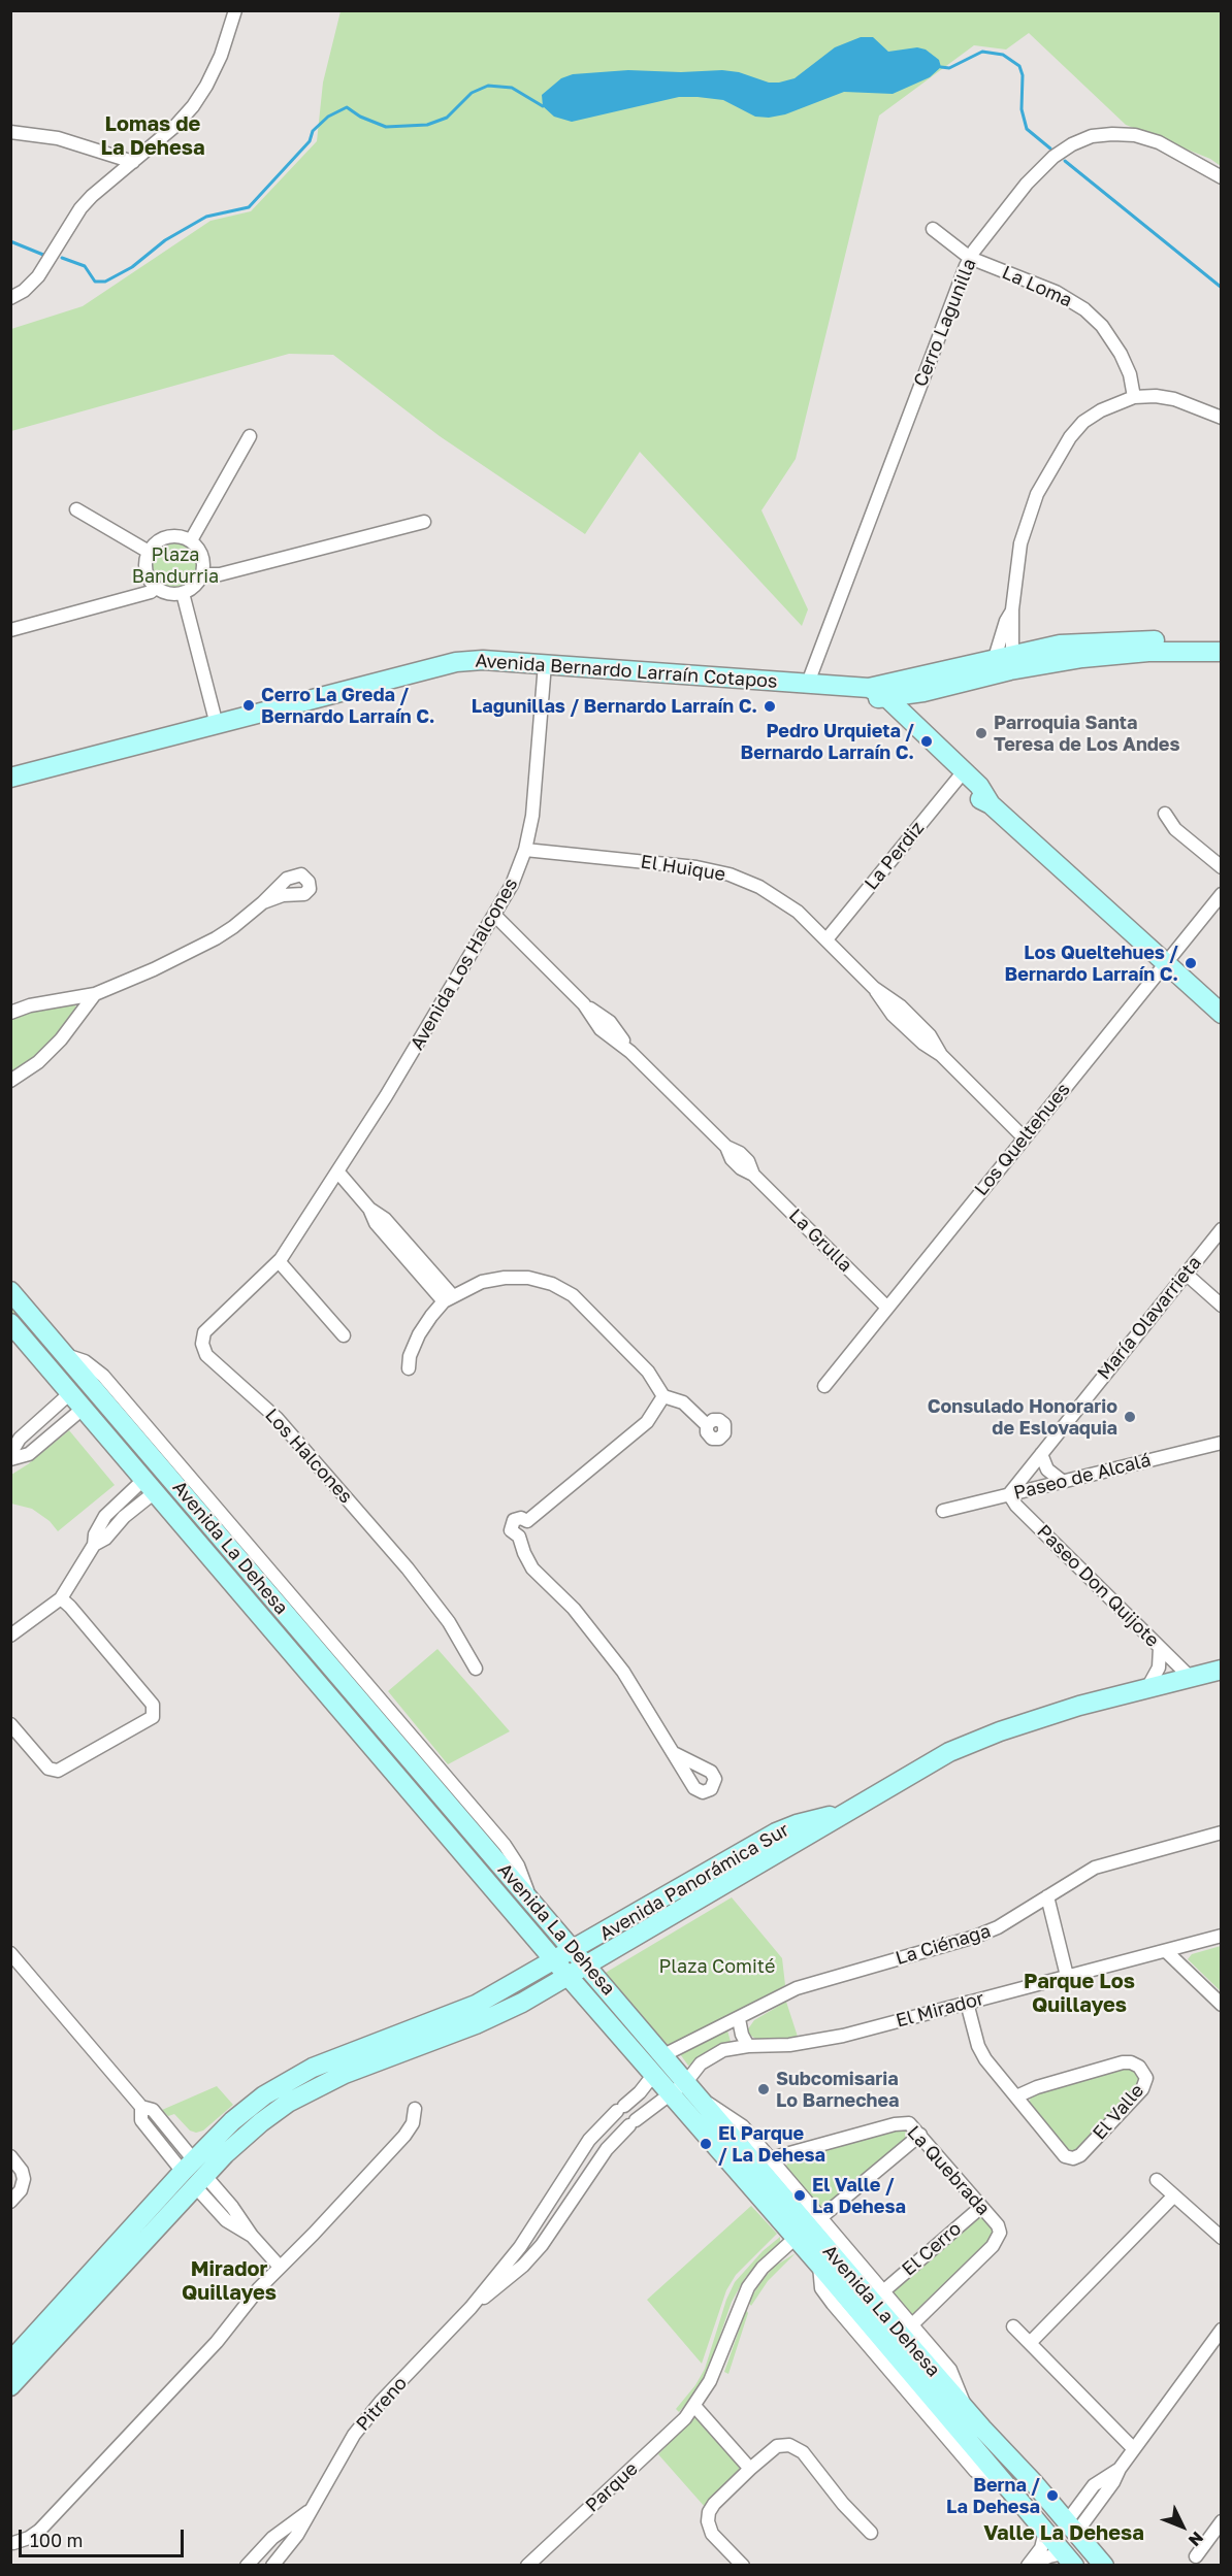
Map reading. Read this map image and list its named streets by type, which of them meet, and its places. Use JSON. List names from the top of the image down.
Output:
{
  "streets": {
    "street": [
      "La Loma",
      "Cerro Lagunilla",
      "Avenida Bernardo Larraín Cotapos",
      "La Perdiz",
      "El Huique",
      "Avenida Los Halcones",
      "Los Queltehues",
      "La Grulla",
      "María Olavarrieta",
      "Los Halcones",
      "Paseo de Alcalá",
      "Avenida La Dehesa",
      "Paseo Don Quijote",
      "Avenida Panorámica Sur",
      "La Ciénaga",
      "El Mirador",
      "El Valle",
      "La Quebrada",
      "El Cerro",
      "Pitreno",
      "Parque"
    ]
  },
  "crossings": [
    ["La Loma", "Cerro Lagunilla"],
    ["Cerro Lagunilla", "Avenida Bernardo Larraín Cotapos"],
    ["Avenida Bernardo Larraín Cotapos", "La Perdiz"],
    ["Avenida Bernardo Larraín Cotapos", "Avenida Los Halcones"],
    ["Avenida Bernardo Larraín Cotapos", "Los Queltehues"],
    ["La Perdiz", "El Huique"],
    ["El Huique", "Avenida Los Halcones"],
    ["El Huique", "Los Queltehues"],
    ["Avenida Los Halcones", "La Grulla"],
    ["Avenida Los Halcones", "Los Halcones"],
    ["Los Queltehues", "La Grulla"],
    ["María Olavarrieta", "Paseo de Alcalá"],
    ["María Olavarrieta", "Paseo Don Quijote"],
    ["Paseo de Alcalá", "Paseo Don Quijote"],
    ["Avenida La Dehesa", "Avenida Panorámica Sur"],
    ["Avenida La Dehesa", "La Ciénaga"],
    ["Avenida La Dehesa", "El Mirador"],
    ["Avenida La Dehesa", "La Quebrada"],
    ["Avenida La Dehesa", "Pitreno"],
    ["Avenida La Dehesa", "Parque"],
    ["Paseo Don Quijote", "Avenida Panorámica Sur"],
    ["El Mirador", "El Valle"],
    ["El Mirador", "Pitreno"],
    ["La Quebrada", "El Cerro"]
  ],
  "districts": [
    "Lomas de La Dehesa",
    "Parque Los Quillayes",
    "Mirador Quillayes",
    "Valle La Dehesa"
  ],
  "parks": ["Plaza Bandurria", "Plaza Comité"],
  "places": [
    "Cerro La Greda / Bernardo Larraín C.",
    "Lagunillas / Bernardo Larraín C.",
    "Parroquia Santa Teresa de Los Andes",
    "Pedro Urquieta / Bernardo Larraín C.",
    "Los Queltehues / Bernardo Larraín C.",
    "Consulado Honorario de Eslovaquia",
    "Subcomisaria Lo Barnechea",
    "El Parque / La Dehesa",
    "El Valle / La Dehesa",
    "Berna / La Dehesa"
  ],
  "scale_bar": "100 m",
  "north": "bottom right"
}
